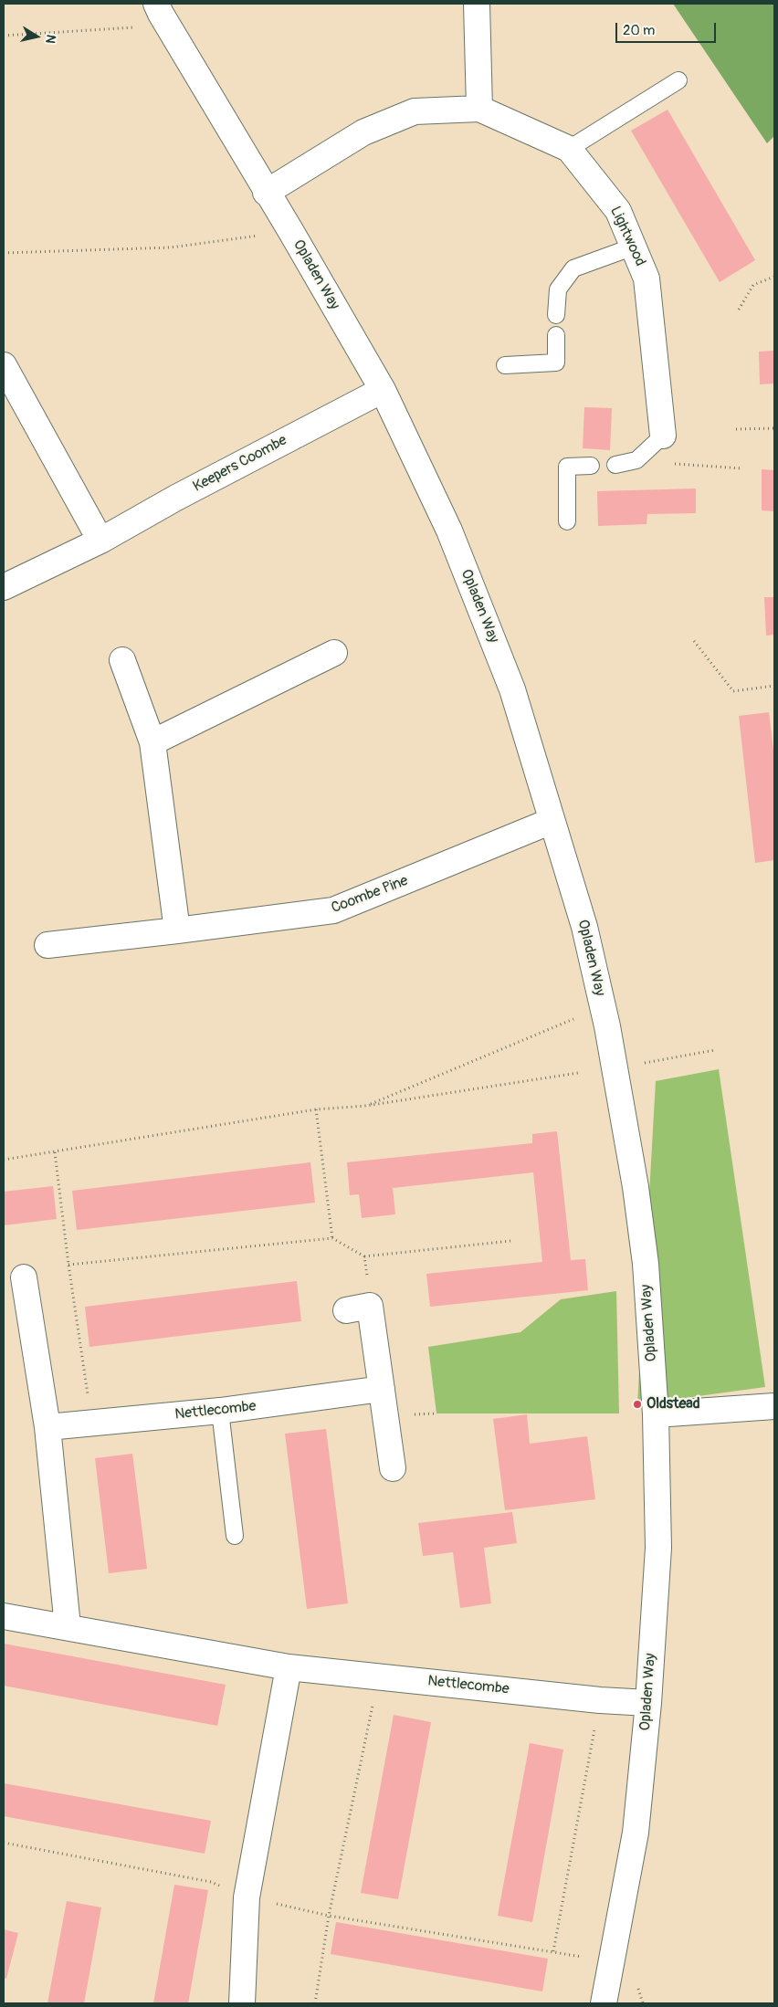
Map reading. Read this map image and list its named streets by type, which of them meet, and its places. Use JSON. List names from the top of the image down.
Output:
{
  "streets": {
    "street": [
      "Lightwood",
      "Opladen Way",
      "Keepers Coombe",
      "Coombe Pine",
      "Nettlecombe"
    ]
  },
  "crossings": [
    ["Lightwood", "Opladen Way"],
    ["Opladen Way", "Keepers Coombe"],
    ["Opladen Way", "Coombe Pine"],
    ["Opladen Way", "Nettlecombe"]
  ],
  "places": ["Oldstead"],
  "scale_bar": "20 m",
  "north": "right"
}
